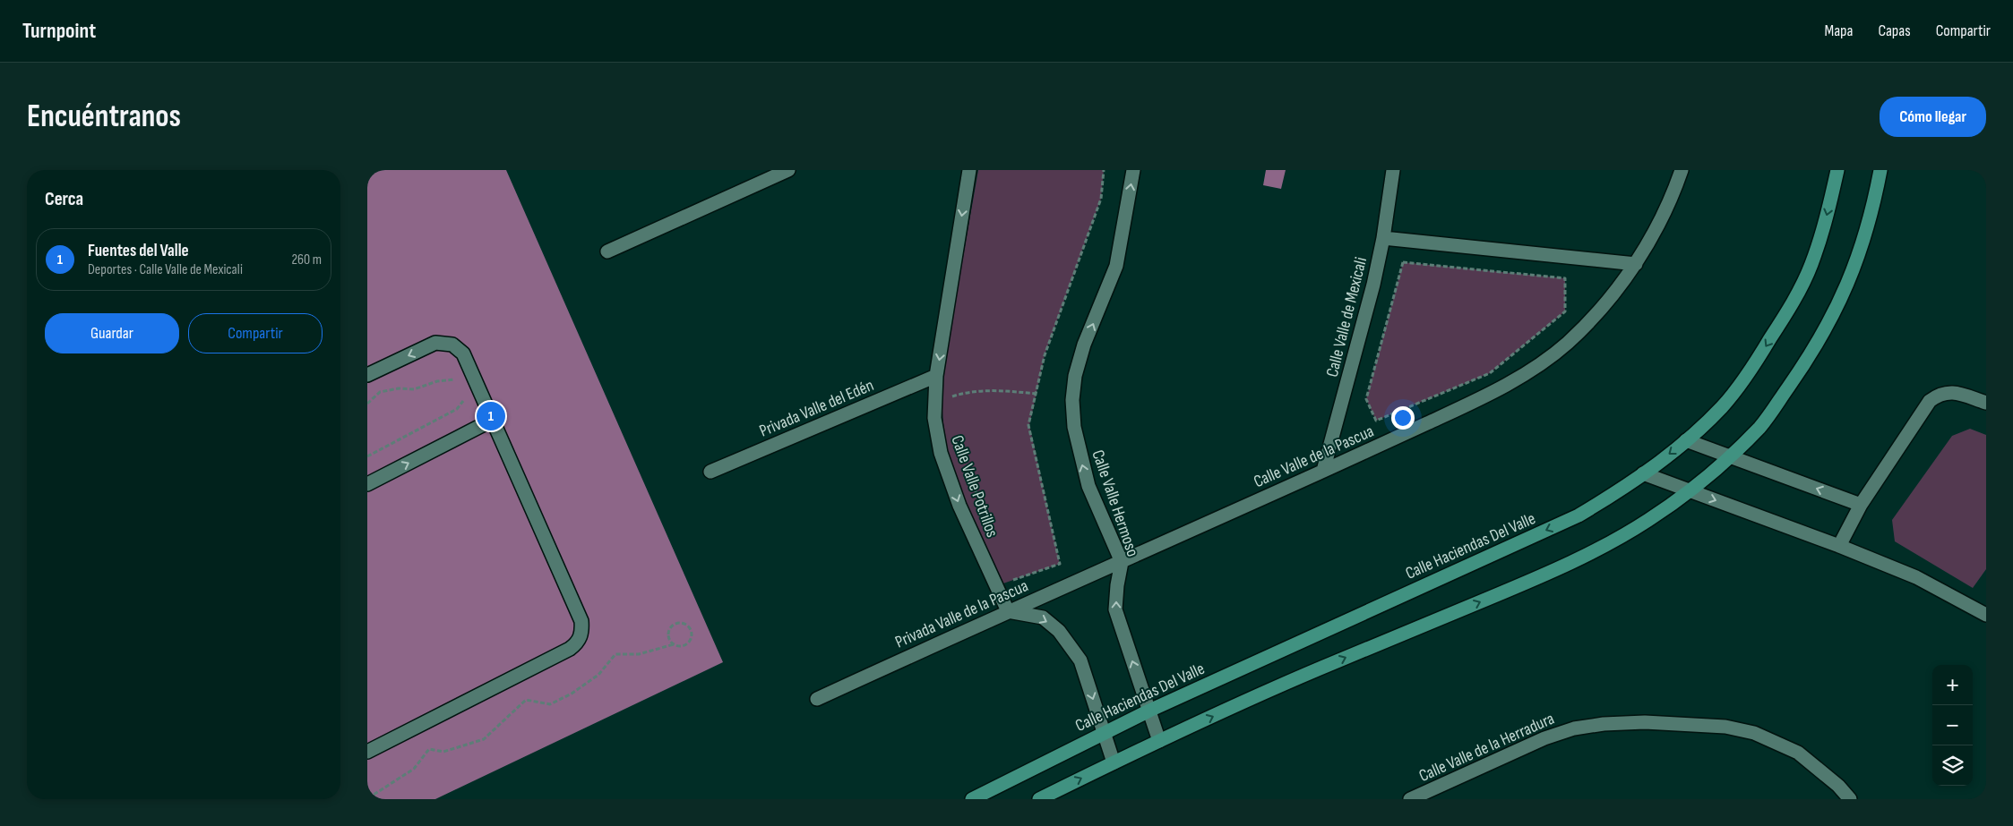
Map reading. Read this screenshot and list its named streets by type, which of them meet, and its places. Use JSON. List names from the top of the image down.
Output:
{
  "streets": {
    "main road": ["Calle Haciendas Del Valle"],
    "street": [
      "Calle Valle de Mexicali",
      "Privada Valle del Edén",
      "Calle Valle de la Pascua",
      "Calle Valle Potrillos",
      "Calle Valle Hermoso",
      "Privada Valle de la Pascua",
      "Calle Valle de la Herradura"
    ]
  },
  "crossings": [
    ["Calle Valle de Mexicali", "Calle Valle de la Pascua"],
    ["Privada Valle del Edén", "Calle Valle Potrillos"],
    ["Calle Valle de la Pascua", "Calle Valle Hermoso"],
    ["Calle Valle de la Pascua", "Privada Valle de la Pascua"],
    ["Calle Valle Potrillos", "Privada Valle de la Pascua"],
    ["Calle Valle Hermoso", "Calle Haciendas Del Valle"],
    ["Calle Valle Hermoso", "Privada Valle de la Pascua"]
  ],
  "one_way": ["Calle Valle Potrillos", "Calle Valle Hermoso"],
  "page": {
    "header": "Turnpoint",
    "nav": ["Mapa", "Capas", "Compartir"],
    "buttons": [
      "Cómo llegar",
      ["Guardar", "Compartir"]
    ],
    "title": "Encuéntranos",
    "heading": "Cerca",
    "list": [
      {
        "mark": "1",
        "name": "Fuentes del Valle",
        "note": "Deportes · Calle Valle de Mexicali",
        "value": "260 m"
      }
    ],
    "pins": "1",
    "map_buttons": ["+", "−"]
  }
}
